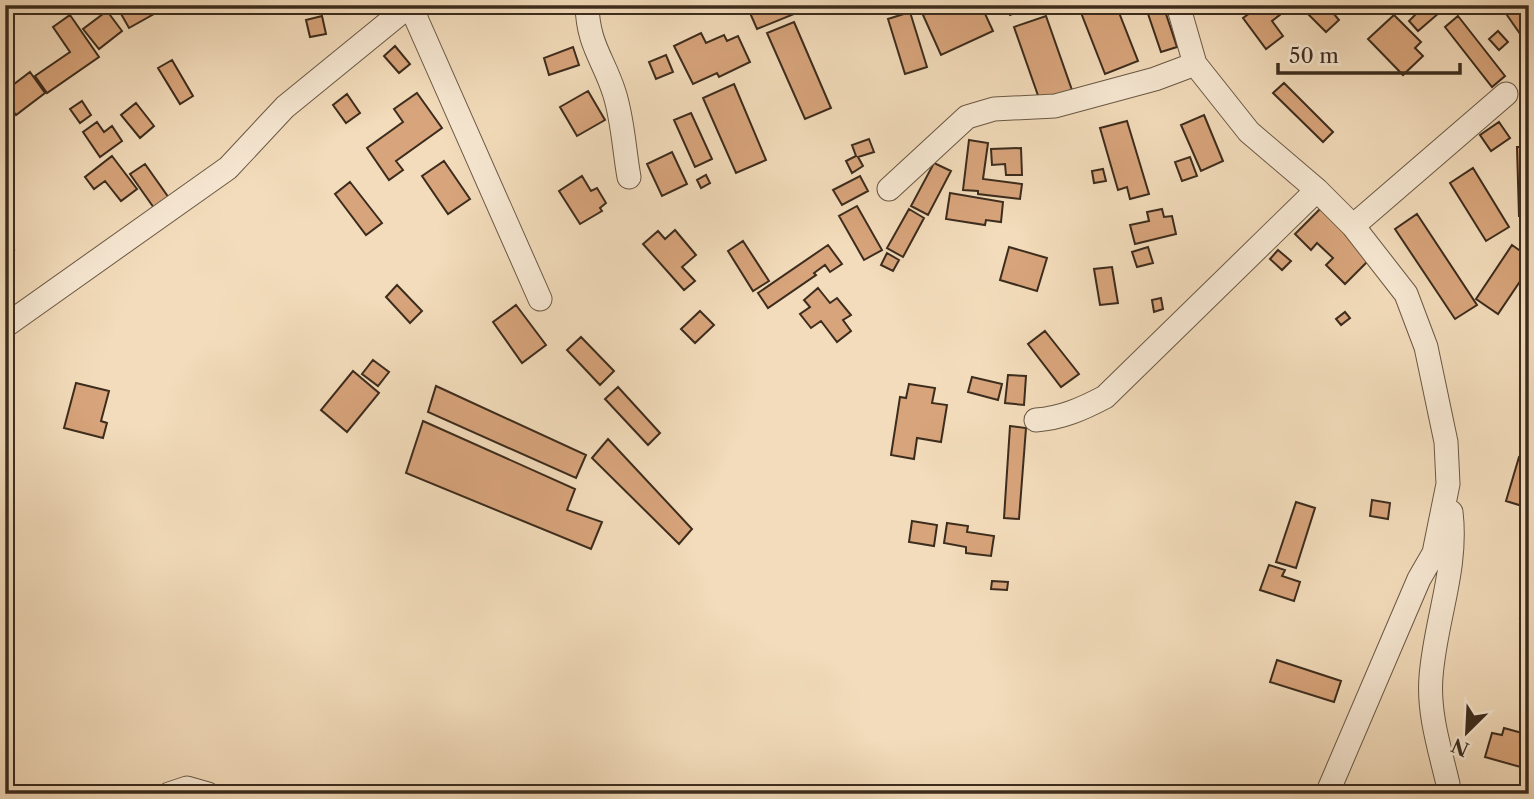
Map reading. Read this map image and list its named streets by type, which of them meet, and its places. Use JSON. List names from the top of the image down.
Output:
{
  "scale_bar": "50 m",
  "north": "bottom left"
}
